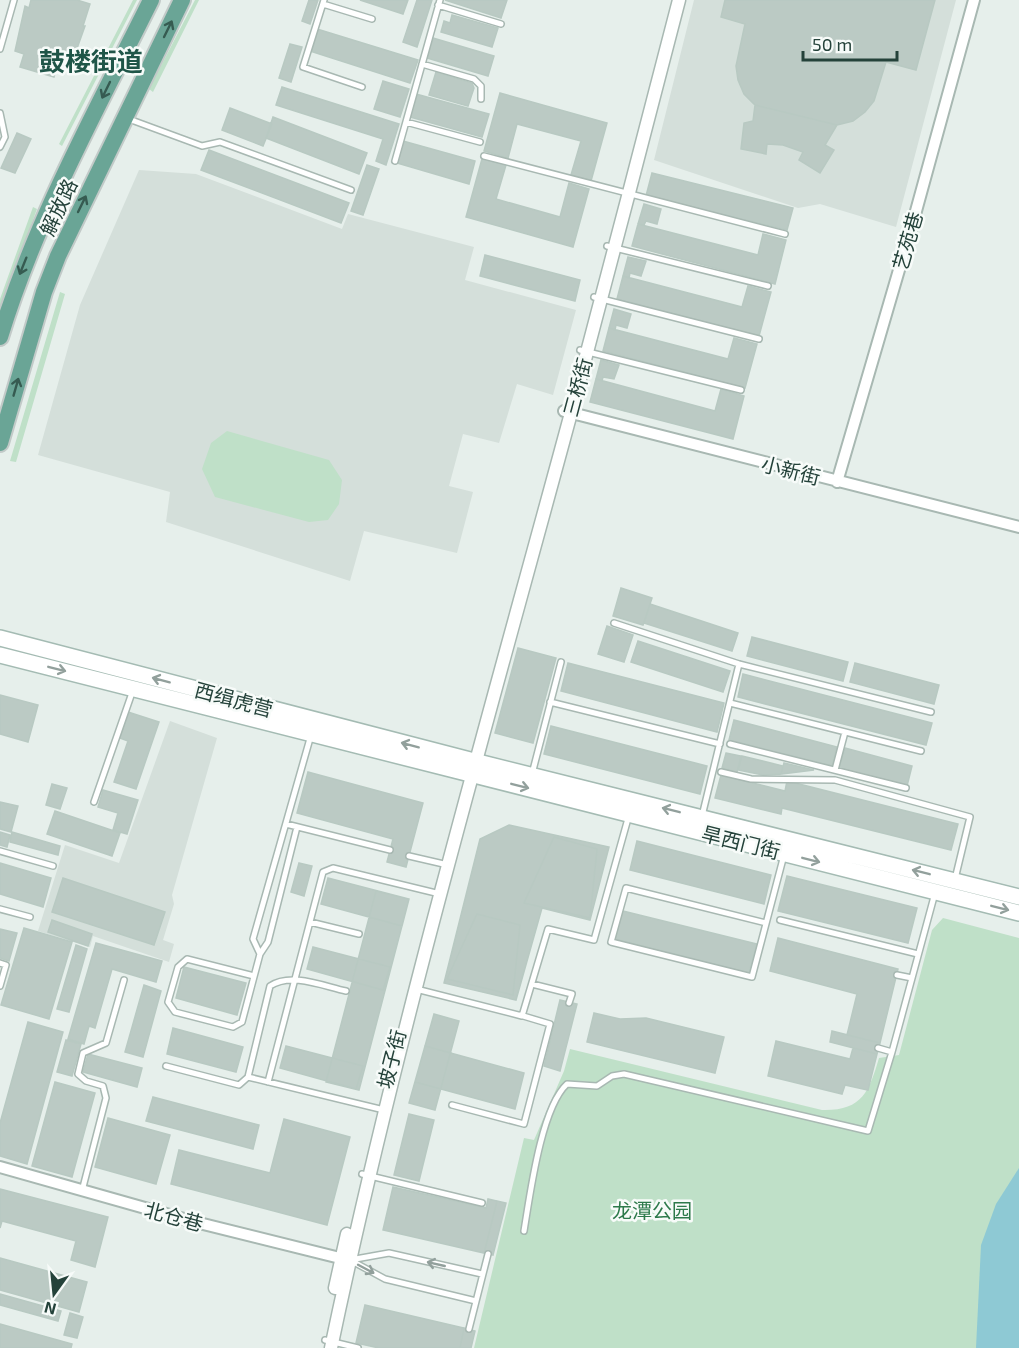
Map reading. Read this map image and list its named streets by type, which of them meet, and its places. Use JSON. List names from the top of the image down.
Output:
{
  "streets": {
    "main road": ["解放路", "西缉虎营", "旱西门街"],
    "street": [
      "艺苑巷",
      "三桥街",
      "小新街",
      "坡子街",
      "北仓巷"
    ]
  },
  "crossings": [
    ["艺苑巷", "小新街"],
    ["三桥街", "小新街"],
    ["三桥街", "西缉虎营"],
    ["三桥街", "旱西门街"],
    ["三桥街", "坡子街"],
    ["西缉虎营", "旱西门街"],
    ["西缉虎营", "坡子街"],
    ["旱西门街", "坡子街"],
    ["坡子街", "北仓巷"]
  ],
  "districts": ["鼓楼街道"],
  "parks": ["龙潭公园"],
  "scale_bar": "50 m",
  "north": "bottom"
}
